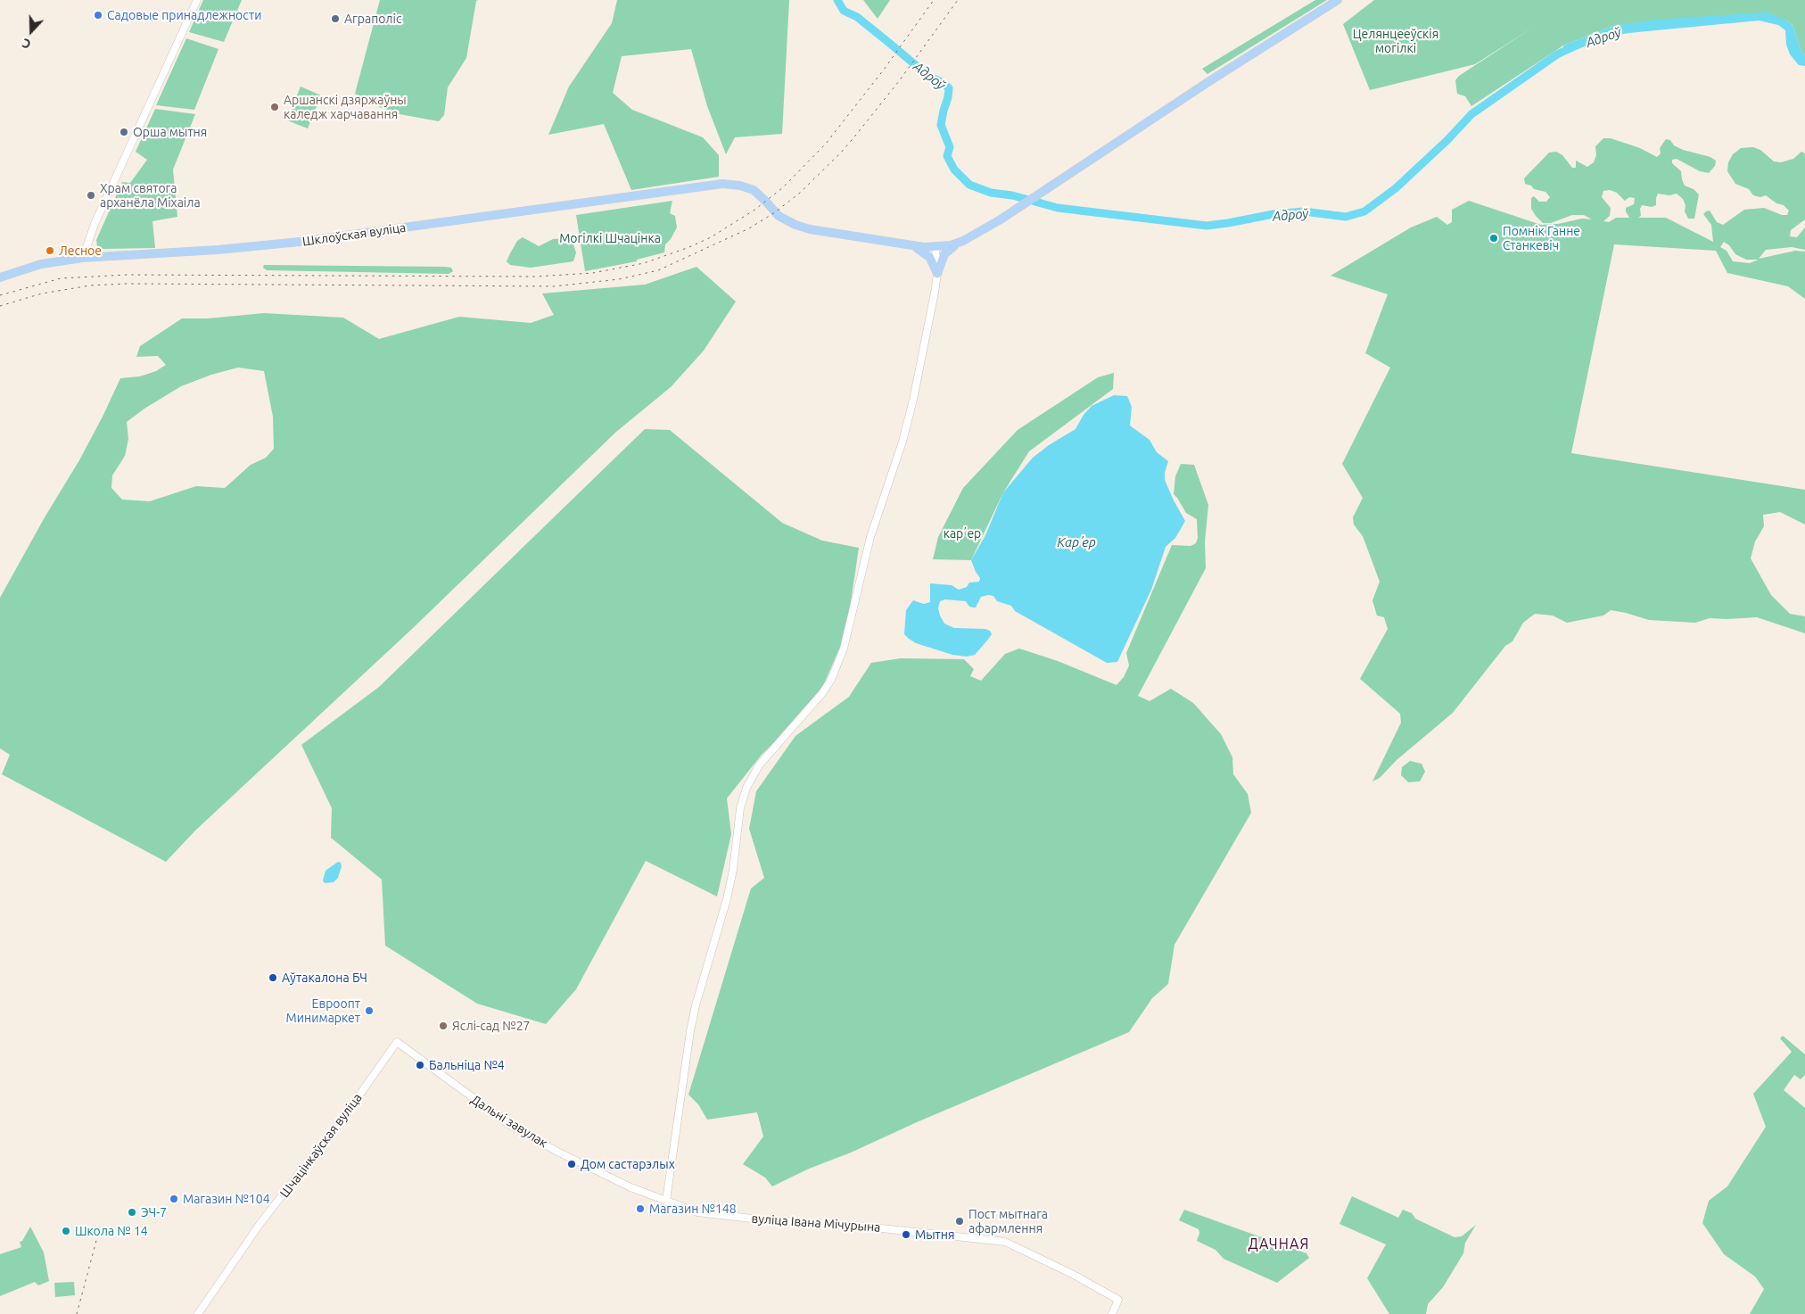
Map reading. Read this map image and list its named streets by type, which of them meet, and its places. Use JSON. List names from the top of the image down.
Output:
{
  "streets": {
    "main road": ["Шклоўская вуліца"],
    "street": ["Дальні завулак", "Шчацінкаўская вуліца", "вуліца Івана Мічурына"]
  },
  "crossings": [
    ["Дальні завулак", "Шчацінкаўская вуліца"],
    ["Дальні завулак", "вуліца Івана Мічурына"]
  ],
  "districts": ["ДАЧНАЯ"],
  "water": ["Адроў", "Карʼер"],
  "parks": ["Целянцееўскія могілкі", "Могілкі Шчацінка", "карʼер"],
  "places": [
    "Садовые принадлежности",
    "Аграполіс",
    "Аршанскі дзяржаўны каледж харчавання",
    "Орша мытня",
    "Храм святога арханёла Міхаіла",
    "Помнік Ганне Станкевіч",
    "Лесное",
    "Аўтакалона БЧ",
    "Евроопт Минимаркет",
    "Яслі-сад №27",
    "Бальніца №4",
    "Дом састарэлых",
    "Магазин №104",
    "Магазин №148",
    "ЭЧ-7",
    "Пост мытнага афармлення",
    "Школа № 14",
    "Мытня"
  ],
  "north": "bottom"
}
